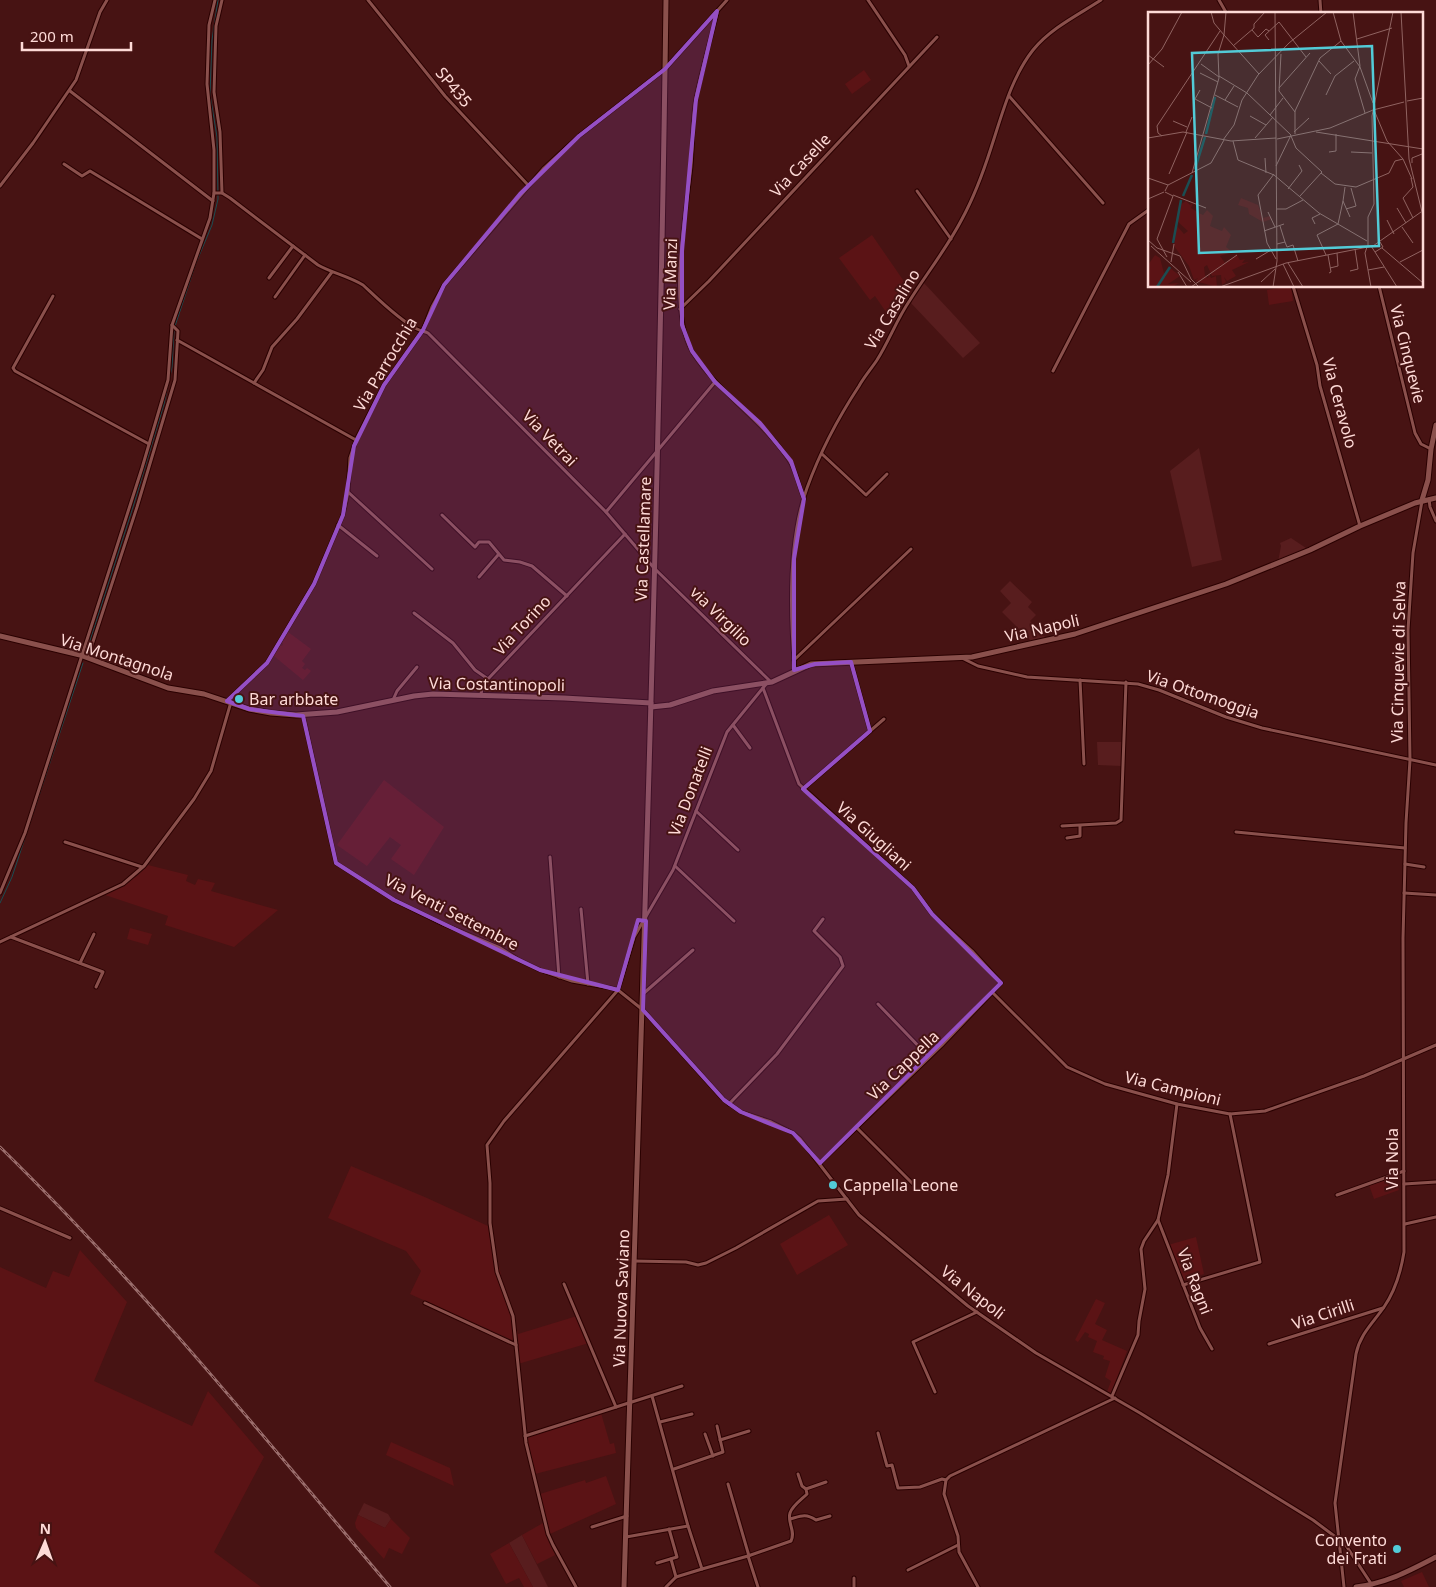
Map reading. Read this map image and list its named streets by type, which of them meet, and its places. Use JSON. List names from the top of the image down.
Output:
{
  "streets": {
    "main road": [
      "Via Castellamare",
      "Via Napoli",
      "Via Montagnola",
      "Via Costantinopoli",
      "Via Nuova Saviano"
    ],
    "street": [
      "SP435",
      "Via Caselle",
      "Via Manzi",
      "Via Casalino",
      "Via Cinquevie",
      "Via Parrocchia",
      "Via Ceravolo",
      "Via Vetrai",
      "via Virgilio",
      "Via Torino",
      "Via Cinquevie di Selva",
      "Via Ottomoggia",
      "Via Donatelli",
      "Via Giugliani",
      "Via Venti Settembre",
      "Via Cappella",
      "Via Campioni",
      "Via Nola",
      "Via Ragni",
      "Via Cirilli"
    ]
  },
  "crossings": [
    ["SP435", "Via Parrocchia"],
    ["Via Caselle", "Via Manzi"],
    ["Via Manzi", "Via Casalino"],
    ["Via Manzi", "Via Parrocchia"],
    ["Via Casalino", "Via Napoli"],
    ["Via Parrocchia", "Via Vetrai"],
    ["Via Parrocchia", "Via Castellamare"],
    ["Via Parrocchia", "Via Montagnola"],
    ["Via Parrocchia", "Via Costantinopoli"],
    ["Via Ceravolo", "Via Napoli"],
    ["Via Vetrai", "Via Castellamare"],
    ["Via Vetrai", "via Virgilio"],
    ["Via Vetrai", "Via Torino"],
    ["Via Castellamare", "via Virgilio"],
    ["Via Castellamare", "Via Napoli"],
    ["Via Castellamare", "Via Costantinopoli"],
    ["Via Castellamare", "Via Donatelli"],
    ["Via Castellamare", "Via Venti Settembre"],
    ["Via Castellamare", "Via Nuova Saviano"],
    ["via Virgilio", "Via Napoli"],
    ["via Virgilio", "Via Donatelli"],
    ["via Virgilio", "Via Giugliani"],
    ["Via Torino", "Via Costantinopoli"],
    ["Via Napoli", "Via Cinquevie di Selva"],
    ["Via Napoli", "Via Costantinopoli"],
    ["Via Napoli", "Via Ottomoggia"],
    ["Via Napoli", "Via Donatelli"],
    ["Via Napoli", "Via Giugliani"],
    ["Via Napoli", "Via Venti Settembre"],
    ["Via Napoli", "Via Cappella"],
    ["Via Napoli", "Via Nola"],
    ["Via Napoli", "Via Nuova Saviano"],
    ["Via Montagnola", "Via Costantinopoli"],
    ["Via Cinquevie di Selva", "Via Ottomoggia"],
    ["Via Cinquevie di Selva", "Via Nola"],
    ["Via Costantinopoli", "Via Venti Settembre"],
    ["Via Donatelli", "Via Giugliani"],
    ["Via Donatelli", "Via Venti Settembre"],
    ["Via Giugliani", "Via Cappella"],
    ["Via Venti Settembre", "Via Nuova Saviano"],
    ["Via Cappella", "Via Campioni"],
    ["Via Campioni", "Via Nola"],
    ["Via Nola", "Via Cirilli"]
  ],
  "places": ["Bar arbbate", "Cappella Leone", "Convento dei Frati"],
  "scale_bar": "200 m",
  "north": "top"
}
